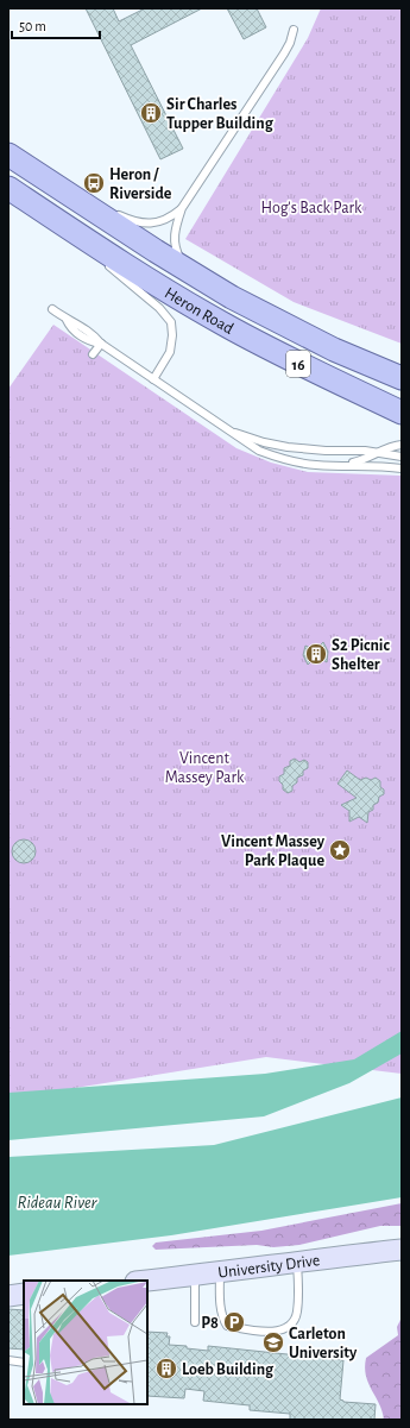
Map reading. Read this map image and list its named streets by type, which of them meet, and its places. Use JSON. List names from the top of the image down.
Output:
{
  "streets": {
    "main road": ["Heron Road", "16"],
    "street": ["University Drive"]
  },
  "water": ["Rideau River"],
  "parks": ["Hog's Back Park", "Vincent Massey Park"],
  "places": {
    "building": ["Sir Charles Tupper Building", "S2 Picnic Shelter", "Loeb Building"],
    "bus stop": ["Heron / Riverside"],
    "place": ["Vincent Massey Park Plaque"],
    "parking": ["P8"],
    "school or university": ["Carleton University"]
  },
  "scale_bar": "50 m"
}
